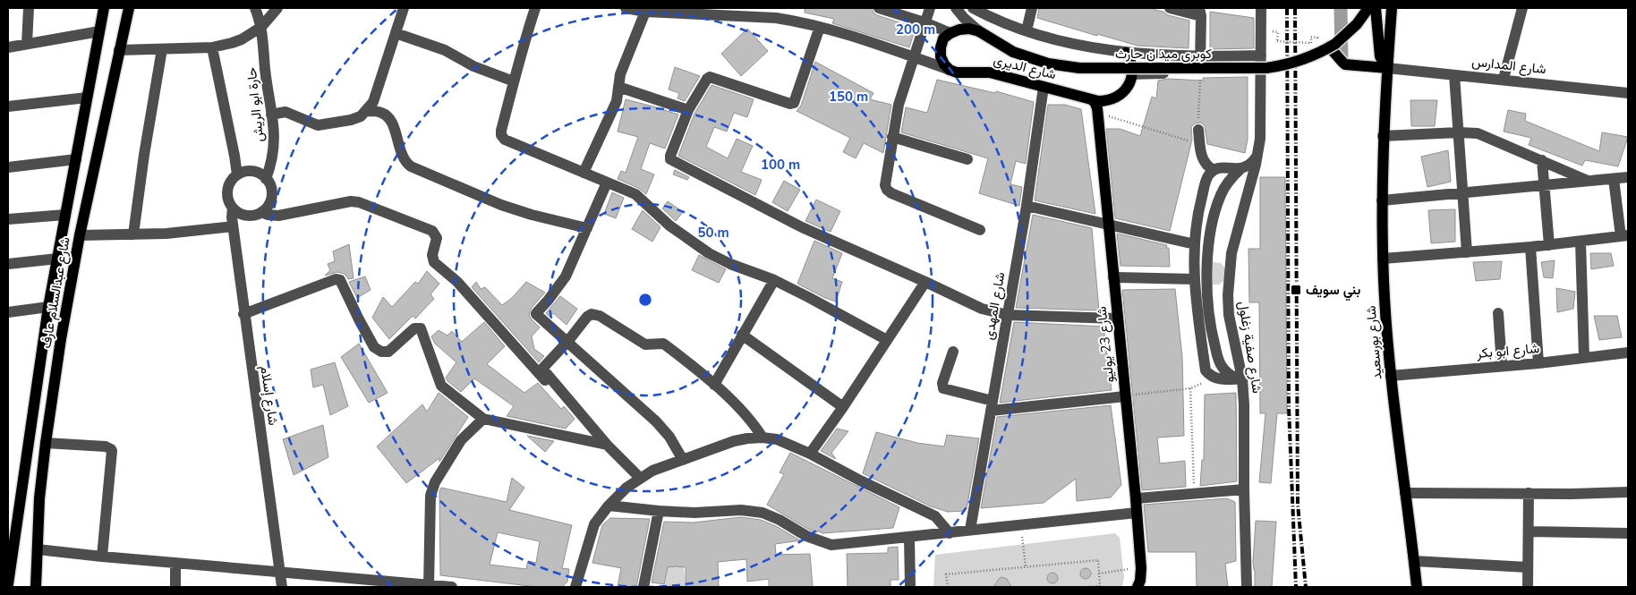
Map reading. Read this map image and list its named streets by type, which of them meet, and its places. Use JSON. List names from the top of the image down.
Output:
{
  "streets": {
    "main road": [
      "كوبرى ميدان حارث",
      "شارع الديرى",
      "شارع عبدالسلام عارف",
      "شارع بورسعيد",
      "شارع 23 يوليو"
    ],
    "street": [
      "شارع المدارس",
      "حارة ابو الريش",
      "شارع المهدى",
      "شارع صفية زغلول",
      "شارع ابو بكر",
      "شارع إسلام"
    ]
  },
  "crossings": [
    ["شارع المدارس", "شارع بورسعيد"],
    ["شارع الديرى", "شارع المهدى"],
    ["شارع الديرى", "شارع 23 يوليو"],
    ["حارة ابو الريش", "شارع إسلام"],
    ["شارع بورسعيد", "شارع ابو بكر"]
  ],
  "places": {
    "transit": ["بني سويف"]
  },
  "rings": [
    "200 m",
    "150 m",
    "100 m",
    "50 m"
  ]
}
